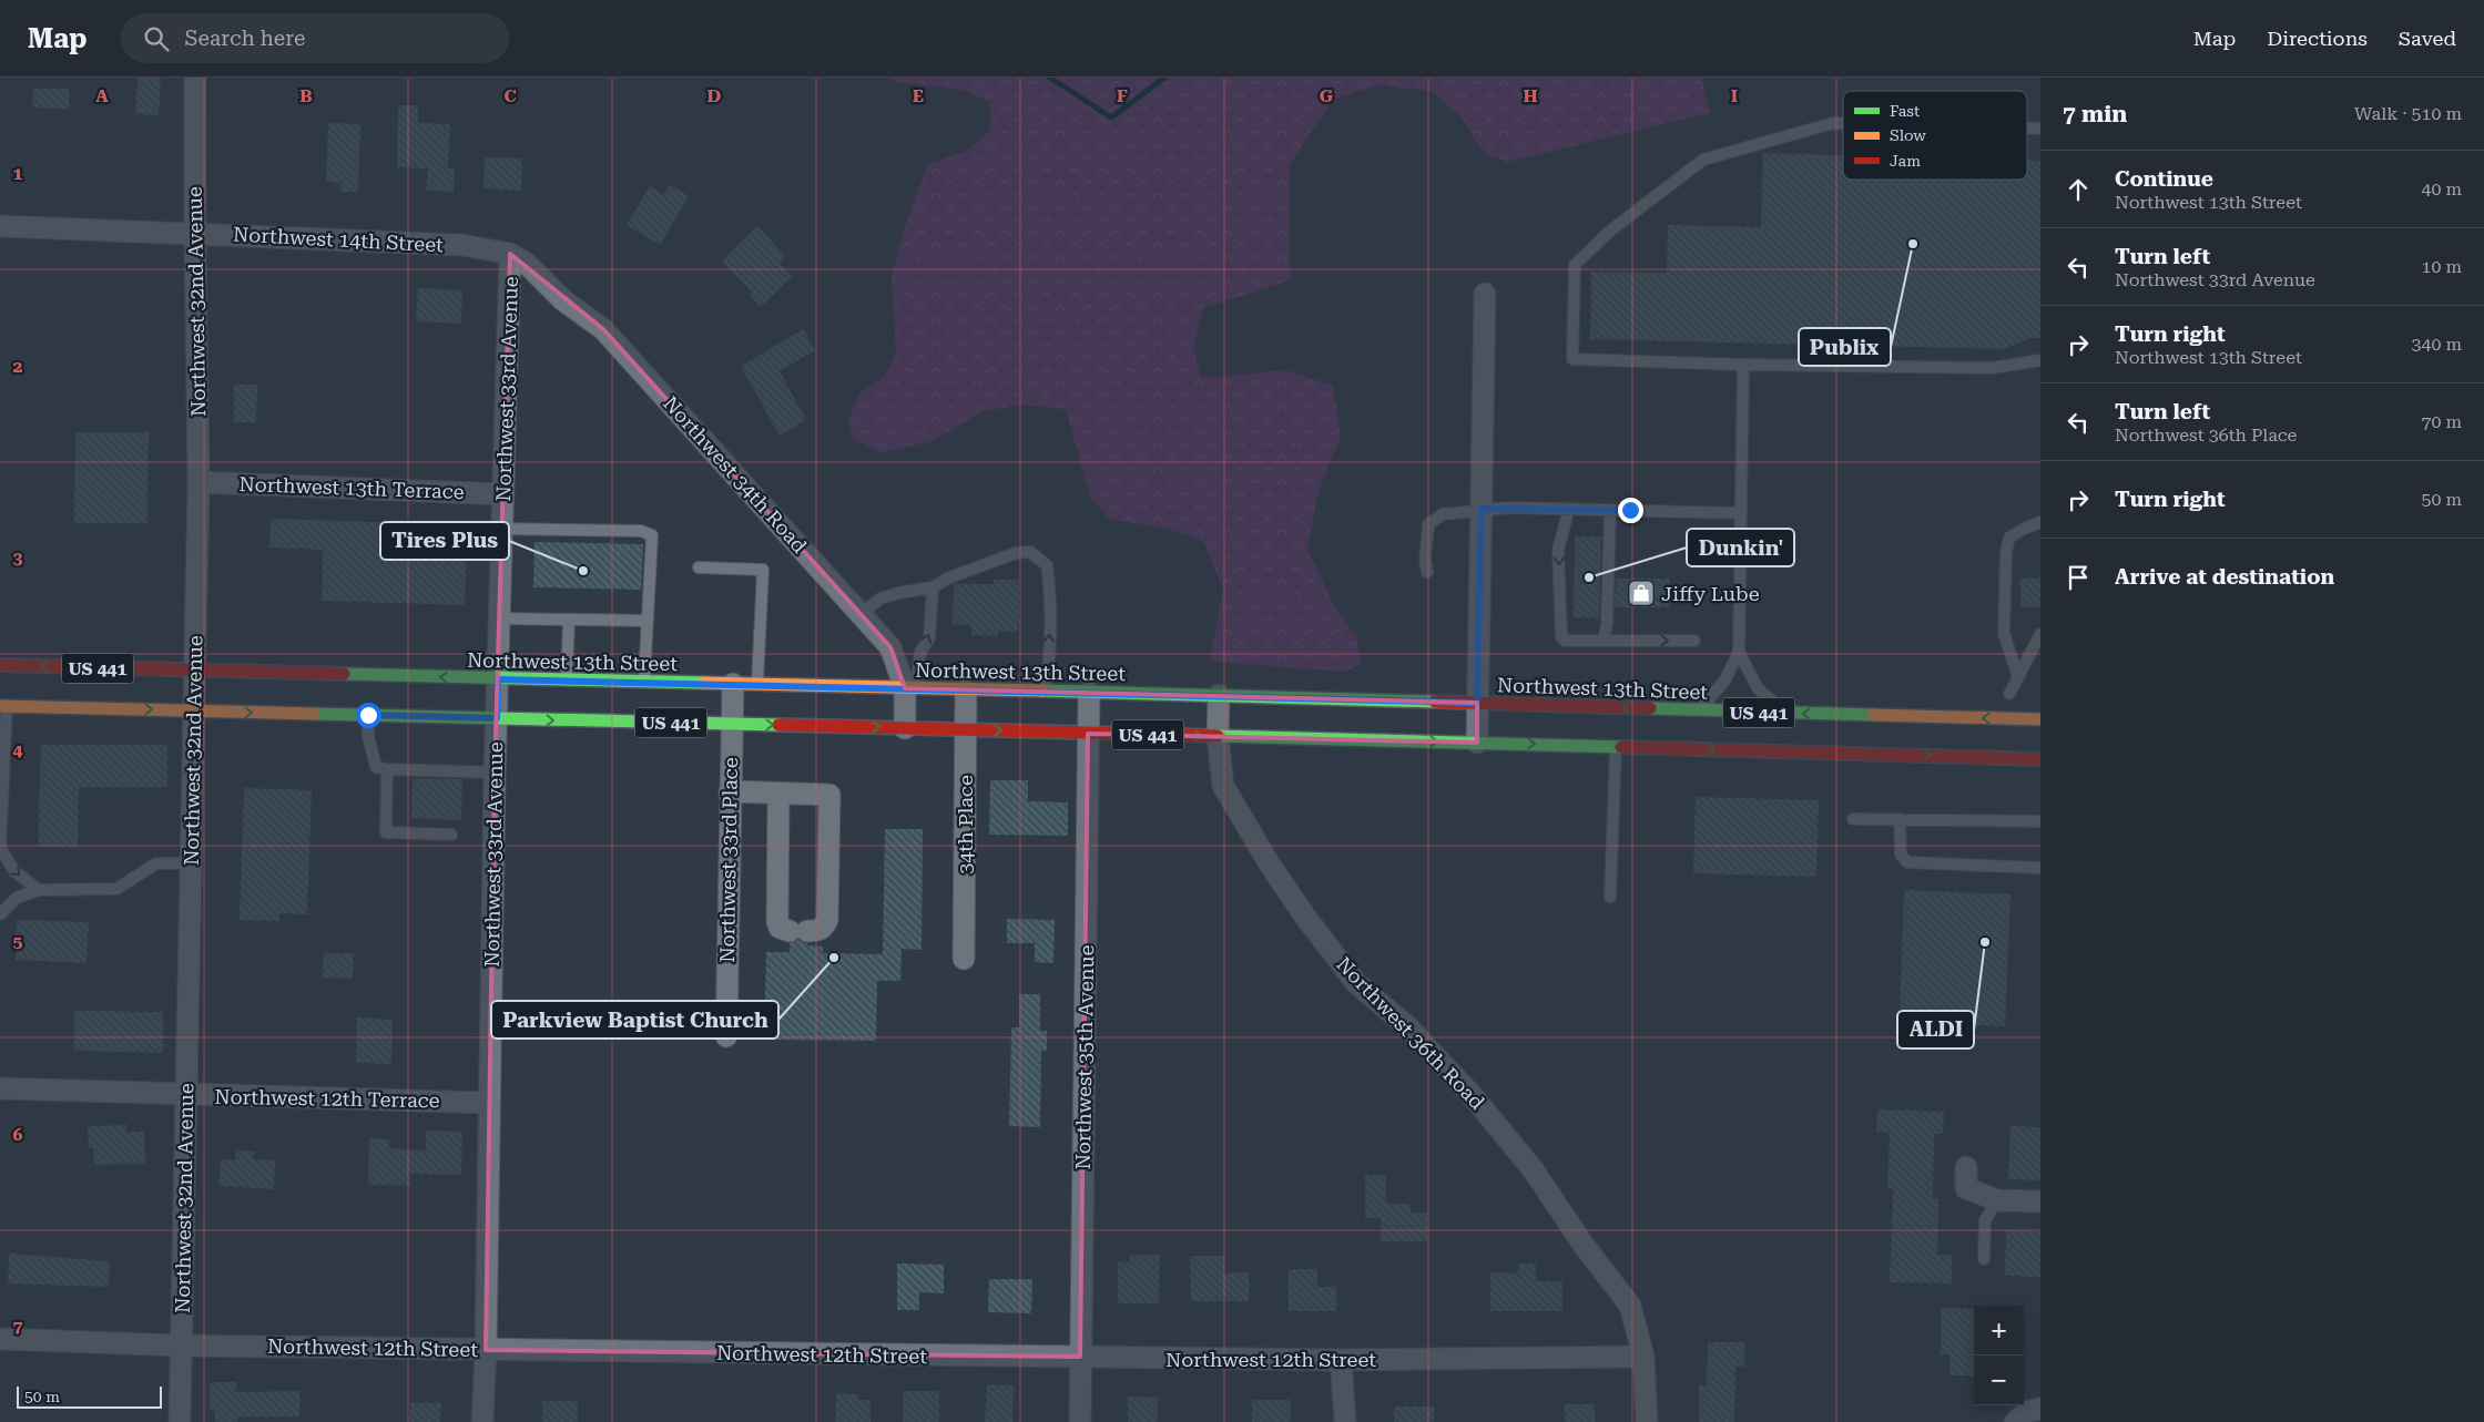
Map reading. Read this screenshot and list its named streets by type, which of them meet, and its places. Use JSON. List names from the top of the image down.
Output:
{
  "streets": {
    "main road": ["Northwest 13th Street", "US 441"],
    "street": [
      "Northwest 14th Street",
      "Northwest 32nd Avenue",
      "Northwest 33rd Avenue",
      "Northwest 34th Road",
      "Northwest 13th Terrace",
      "34th Place",
      "Northwest 33rd Place",
      "Northwest 36th Road",
      "Northwest 35th Avenue",
      "Northwest 12th Terrace",
      "Northwest 12th Street"
    ]
  },
  "crossings": [
    ["Northwest 14th Street", "Northwest 32nd Avenue"],
    ["Northwest 14th Street", "Northwest 33rd Avenue"],
    ["Northwest 14th Street", "Northwest 34th Road"],
    ["Northwest 32nd Avenue", "Northwest 13th Terrace"],
    ["Northwest 32nd Avenue", "Northwest 13th Street"],
    ["Northwest 32nd Avenue", "US 441"],
    ["Northwest 32nd Avenue", "Northwest 12th Terrace"],
    ["Northwest 32nd Avenue", "Northwest 12th Street"],
    ["Northwest 33rd Avenue", "Northwest 34th Road"],
    ["Northwest 33rd Avenue", "Northwest 13th Terrace"],
    ["Northwest 33rd Avenue", "Northwest 13th Street"],
    ["Northwest 33rd Avenue", "US 441"],
    ["Northwest 33rd Avenue", "Northwest 12th Terrace"],
    ["Northwest 33rd Avenue", "Northwest 12th Street"],
    ["Northwest 34th Road", "Northwest 13th Street"],
    ["Northwest 34th Road", "US 441"],
    ["Northwest 13th Street", "34th Place"],
    ["Northwest 13th Street", "Northwest 33rd Place"],
    ["Northwest 13th Street", "Northwest 36th Road"],
    ["Northwest 13th Street", "Northwest 35th Avenue"],
    ["US 441", "34th Place"],
    ["US 441", "Northwest 33rd Place"],
    ["US 441", "Northwest 36th Road"],
    ["US 441", "Northwest 35th Avenue"],
    ["Northwest 36th Road", "Northwest 12th Street"],
    ["Northwest 35th Avenue", "Northwest 12th Street"]
  ],
  "places": {
    "other": [
      "Publix",
      "Tires Plus",
      "Dunkin'",
      "ALDI",
      "Parkview Baptist Church"
    ],
    "shop": ["Jiffy Lube"]
  },
  "legend": ["Fast", "Slow", "Jam"],
  "scale_bar": "50 m",
  "page": {
    "header": "Map",
    "search": "Search here",
    "nav": ["Map", "Directions", "Saved"],
    "heading": ["7 min", "Walk · 510 m"],
    "list": [
      ["Continue", "Northwest 13th Street", "40 m"],
      ["Turn left", "Northwest 33rd Avenue", "10 m"],
      ["Turn right", "Northwest 13th Street", "340 m"],
      ["Turn left", "Northwest 36th Place", "70 m"],
      ["Turn right", "50 m"],
      "Arrive at destination"
    ],
    "map_buttons": ["+", "−"],
    "scale": "50 m"
  },
  "grid": {
    "columns": [
      "A",
      "B",
      "C",
      "D",
      "E",
      "F",
      "G",
      "H",
      "I"
    ],
    "rows": [
      "1",
      "2",
      "3",
      "4",
      "5",
      "6",
      "7"
    ]
  }
}
